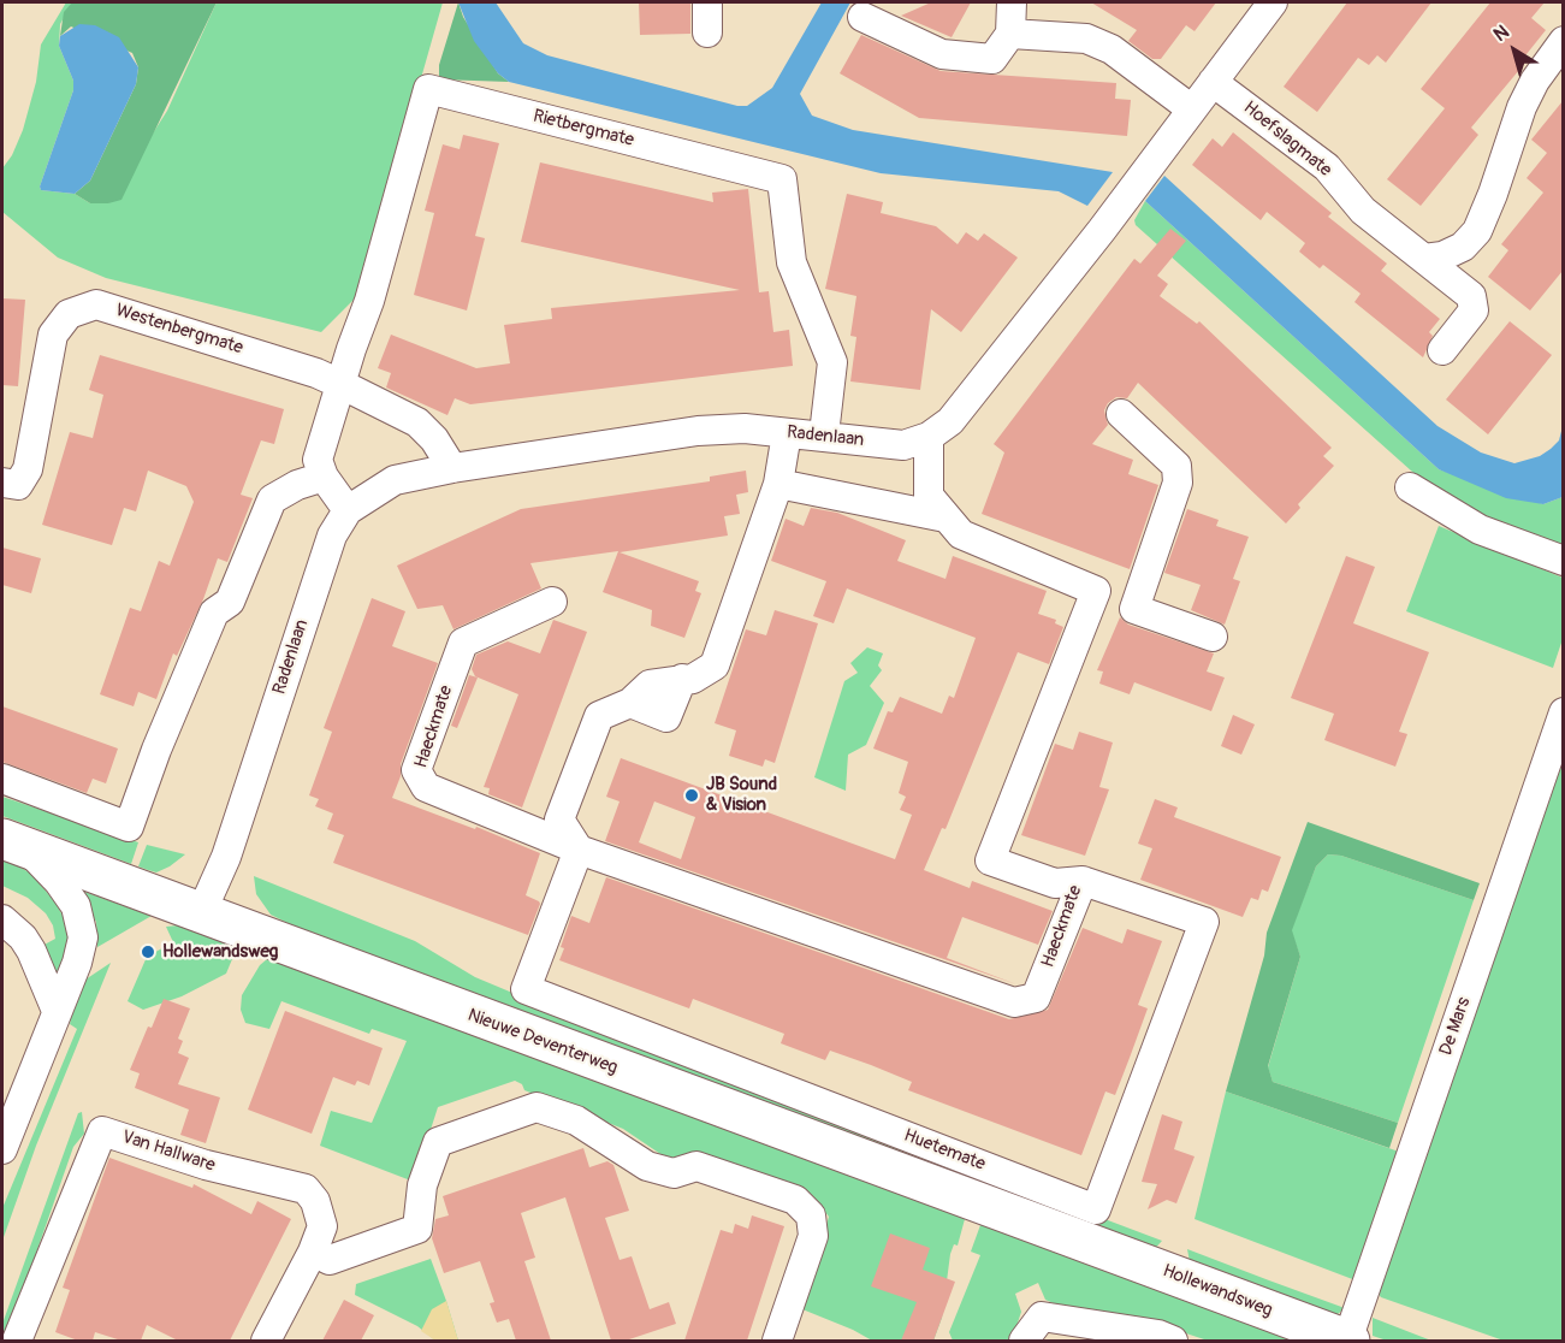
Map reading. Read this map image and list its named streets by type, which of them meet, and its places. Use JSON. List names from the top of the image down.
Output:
{
  "streets": {
    "main road": ["Nieuwe Deventerweg", "Hollewandsweg"],
    "street": [
      "Rietbergmate",
      "Hoefslagmate",
      "Westenbergmate",
      "Radenlaan",
      "Haeckmate",
      "De Mars",
      "Huetemate",
      "Van Hallware"
    ]
  },
  "crossings": [
    ["Rietbergmate", "Westenbergmate"],
    ["Rietbergmate", "Radenlaan"],
    ["Radenlaan", "Nieuwe Deventerweg"],
    ["Haeckmate", "Huetemate"],
    ["De Mars", "Hollewandsweg"],
    ["Nieuwe Deventerweg", "Hollewandsweg"]
  ],
  "places": ["JB Sound & Vision", "Hollewandsweg"],
  "north": "top left"
}
